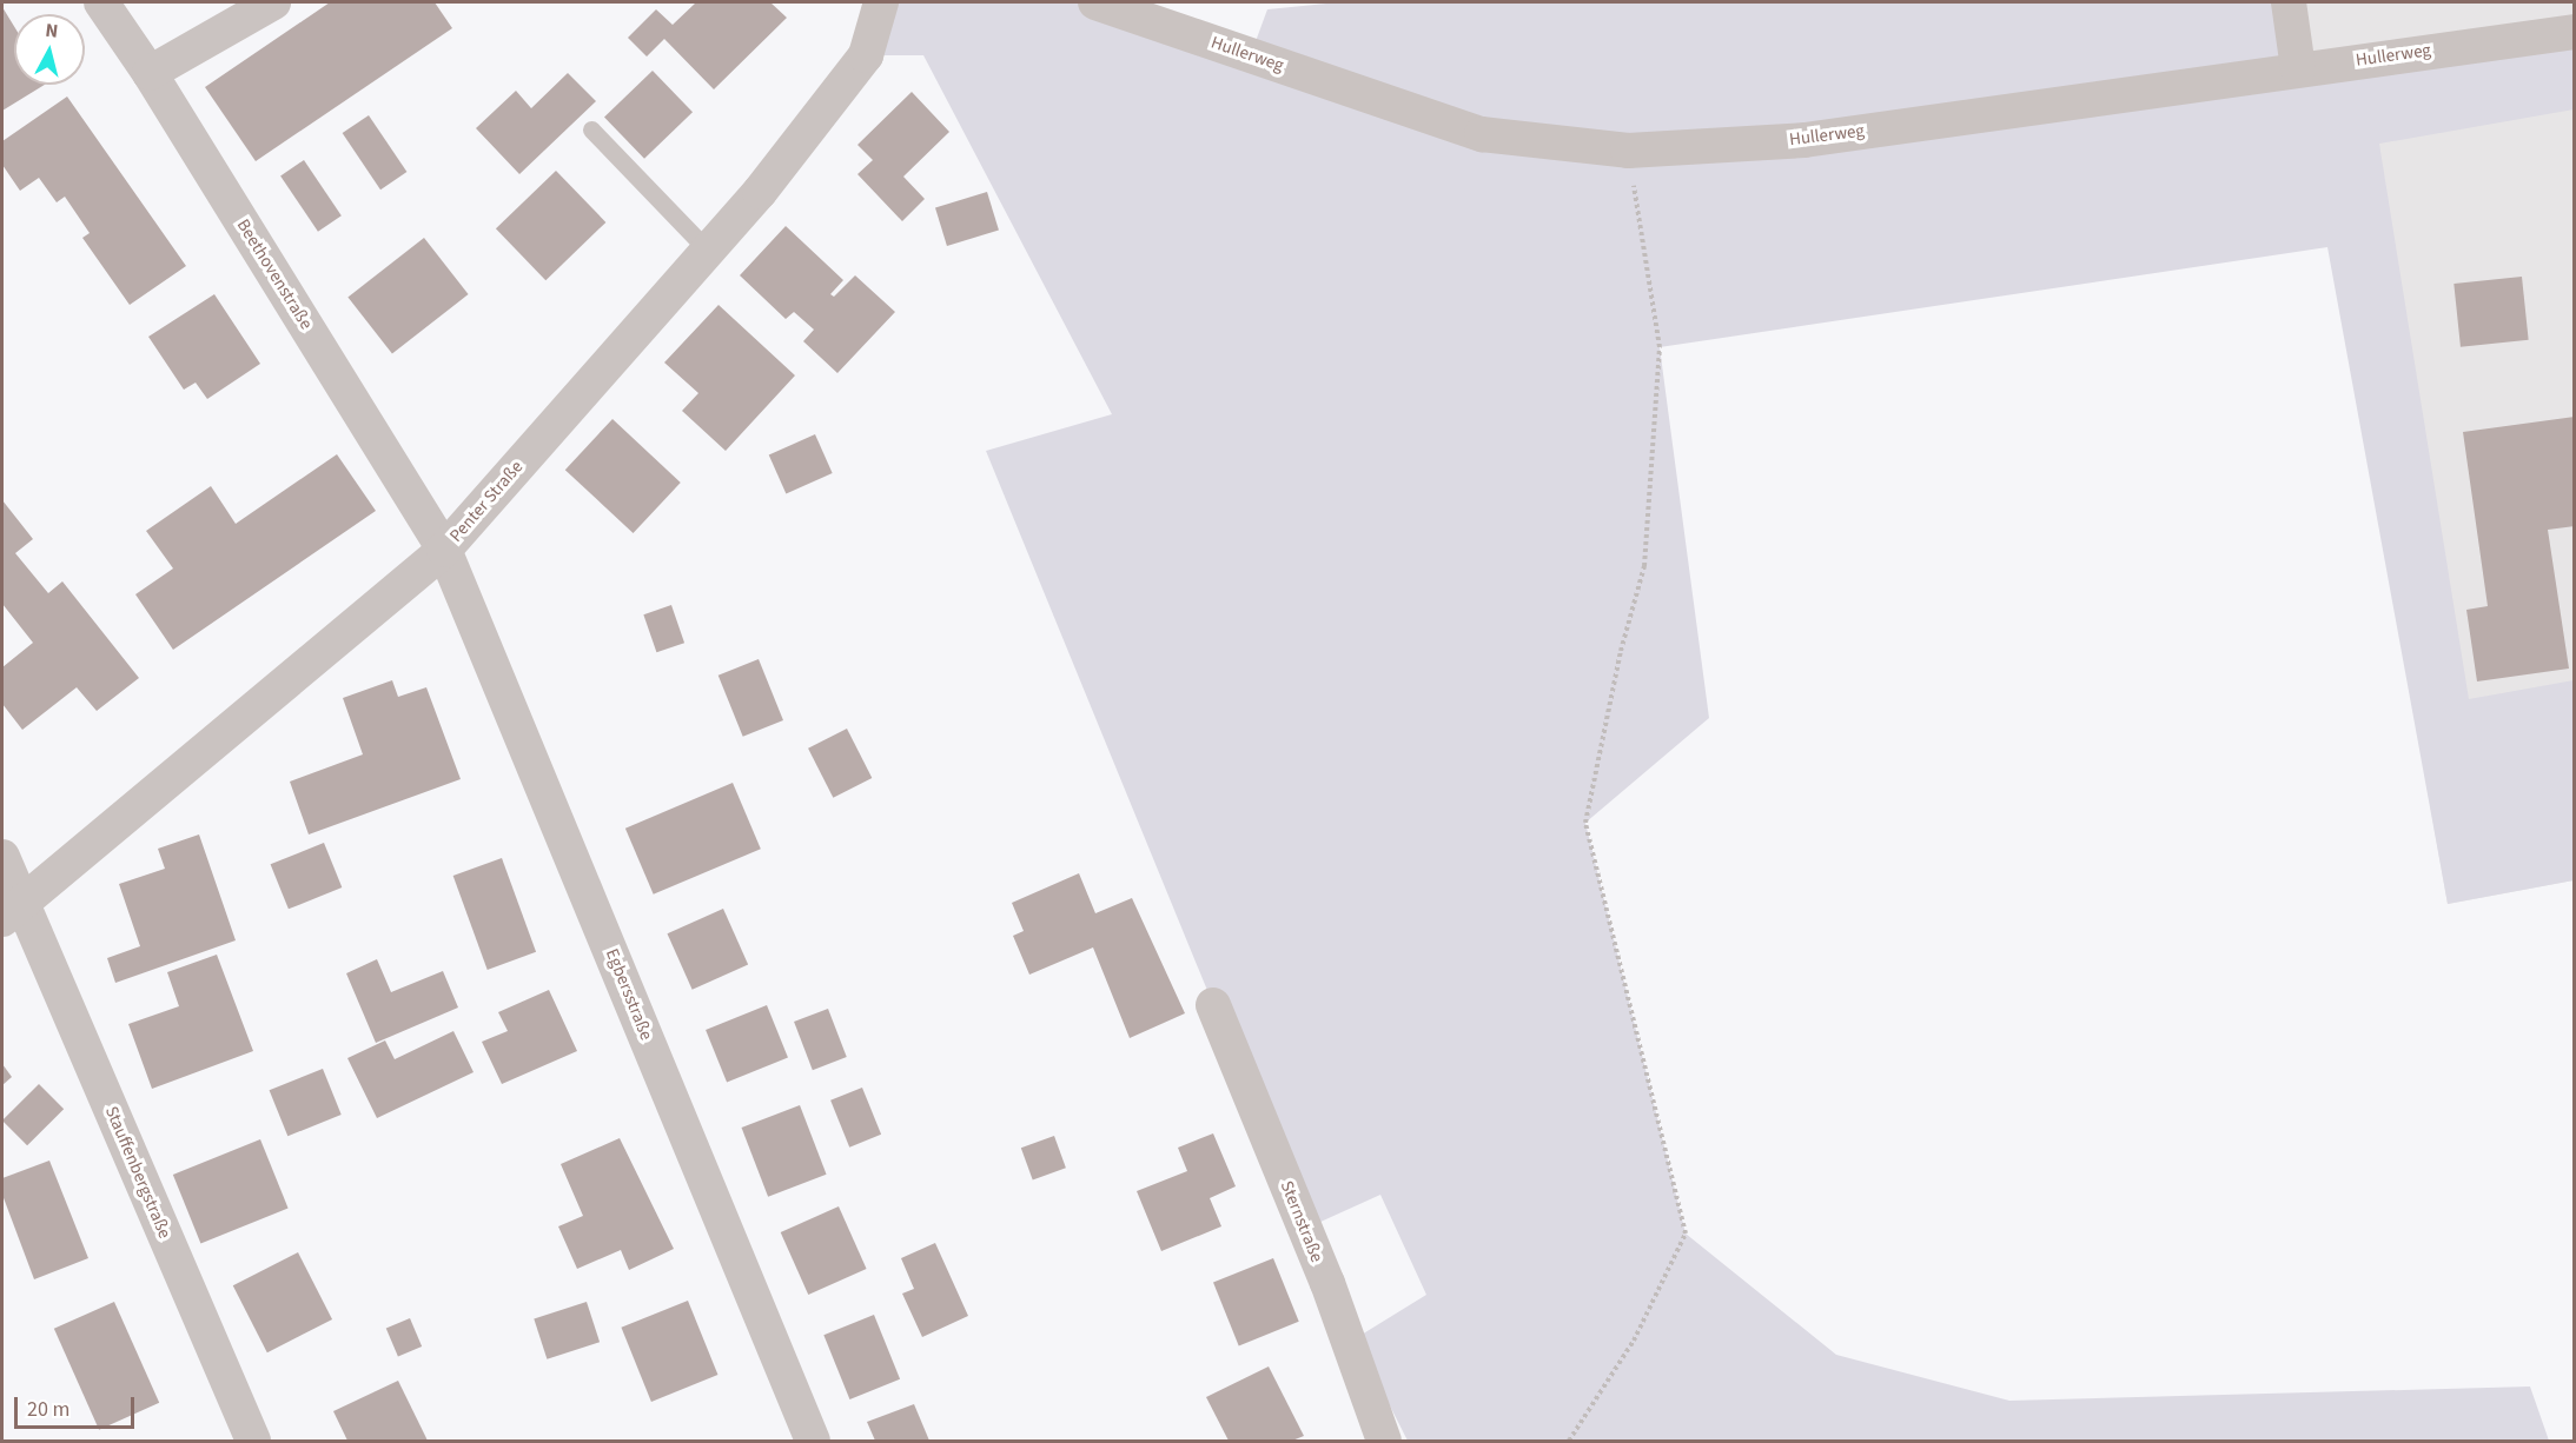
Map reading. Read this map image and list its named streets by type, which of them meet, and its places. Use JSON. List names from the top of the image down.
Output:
{
  "streets": {
    "street": [
      "Hullerweg",
      "Beethovenstraße",
      "Penter Straße",
      "Egbersstraße",
      "Stauffenbergstraße",
      "Sternstraße"
    ]
  },
  "crossings": [
    ["Beethovenstraße", "Penter Straße"],
    ["Beethovenstraße", "Egbersstraße"],
    ["Penter Straße", "Egbersstraße"],
    ["Penter Straße", "Stauffenbergstraße"]
  ],
  "scale_bar": "20 m",
  "north": "top"
}
